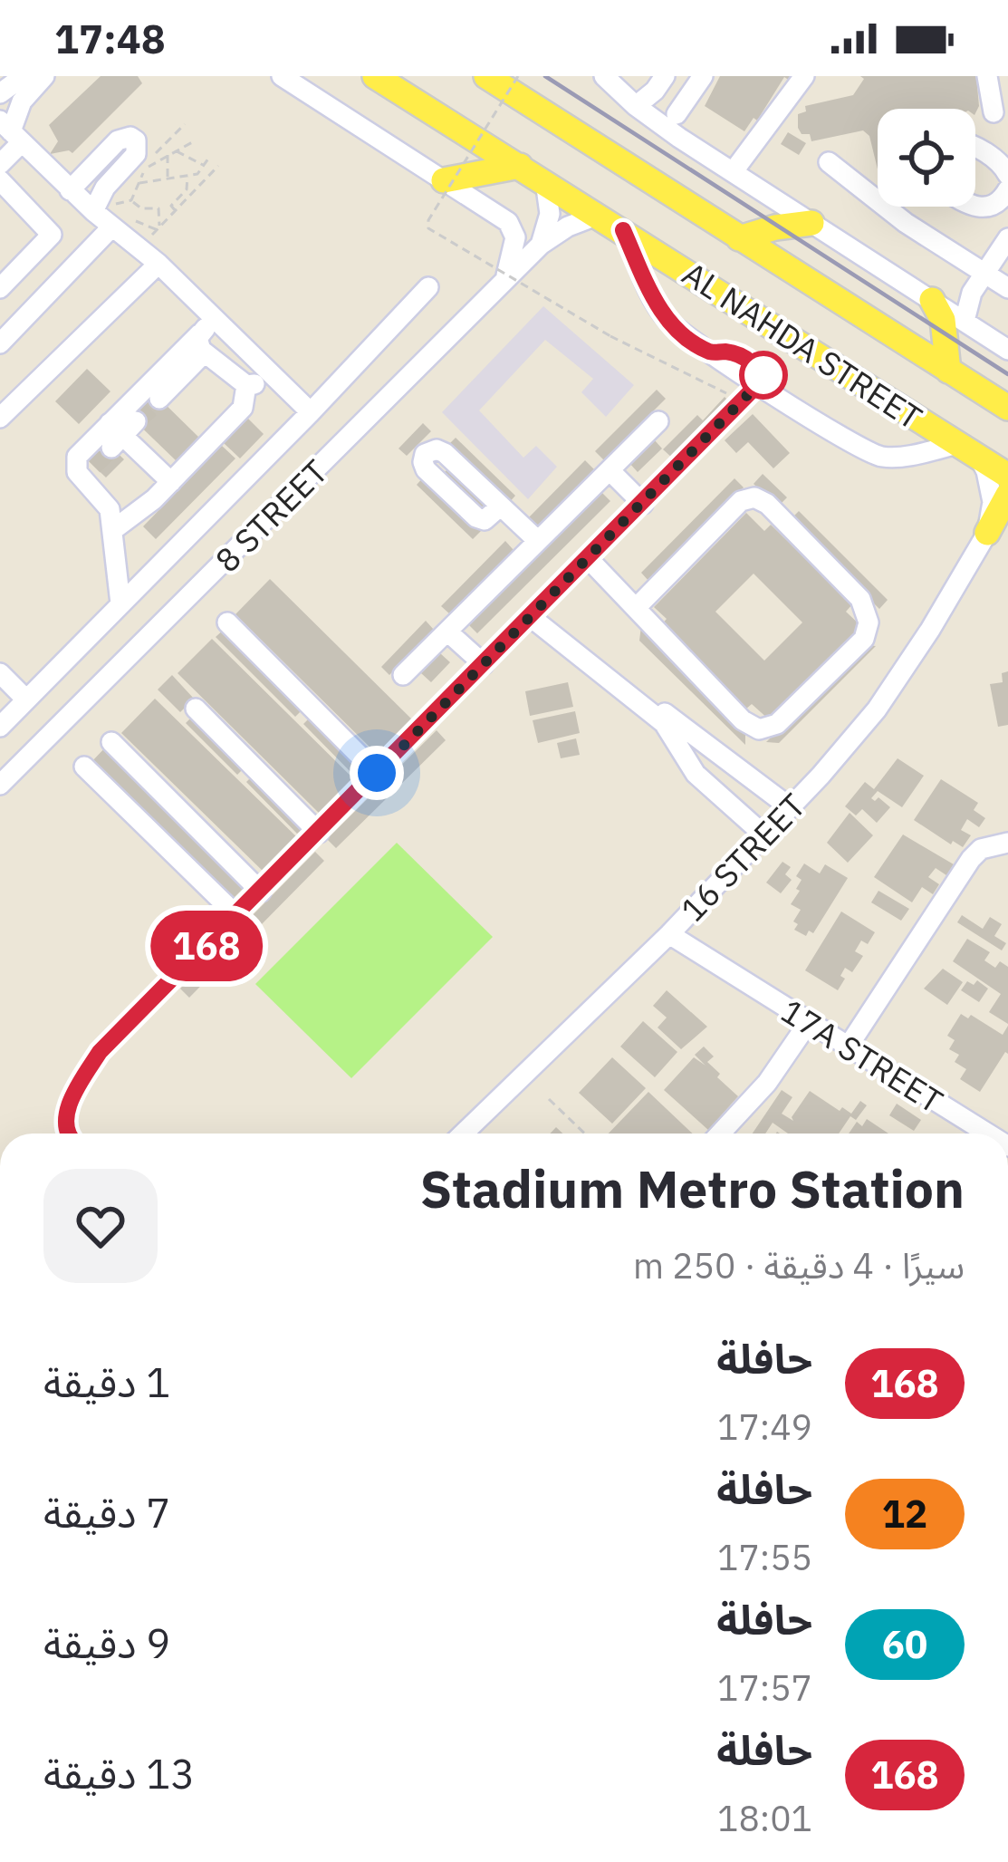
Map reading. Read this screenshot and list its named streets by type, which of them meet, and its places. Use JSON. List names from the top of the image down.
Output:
{
  "streets": {
    "main road": ["AL NAHDA STREET"],
    "street": ["8 STREET", "16 STREET", "17A STREET"]
  },
  "crossings": [
    ["AL NAHDA STREET", "8 STREET"],
    ["AL NAHDA STREET", "16 STREET"],
    ["16 STREET", "17A STREET"]
  ],
  "lines": ["bus line 168"],
  "page": {
    "status": "17:48",
    "on_map": "168",
    "heading": ["Stadium Metro Station", "سيرًا · 4 دقيقة · 250 m"],
    "list": [
      {
        "mark": "168",
        "name": "حافلة",
        "note": "17:49",
        "value": "1 دقيقة"
      },
      {
        "mark": "12",
        "name": "حافلة",
        "note": "17:55",
        "value": "7 دقيقة"
      },
      {
        "mark": "60",
        "name": "حافلة",
        "note": "17:57",
        "value": "9 دقيقة"
      },
      {
        "mark": "168",
        "name": "حافلة",
        "note": "18:01",
        "value": "13 دقيقة"
      }
    ]
  }
}
